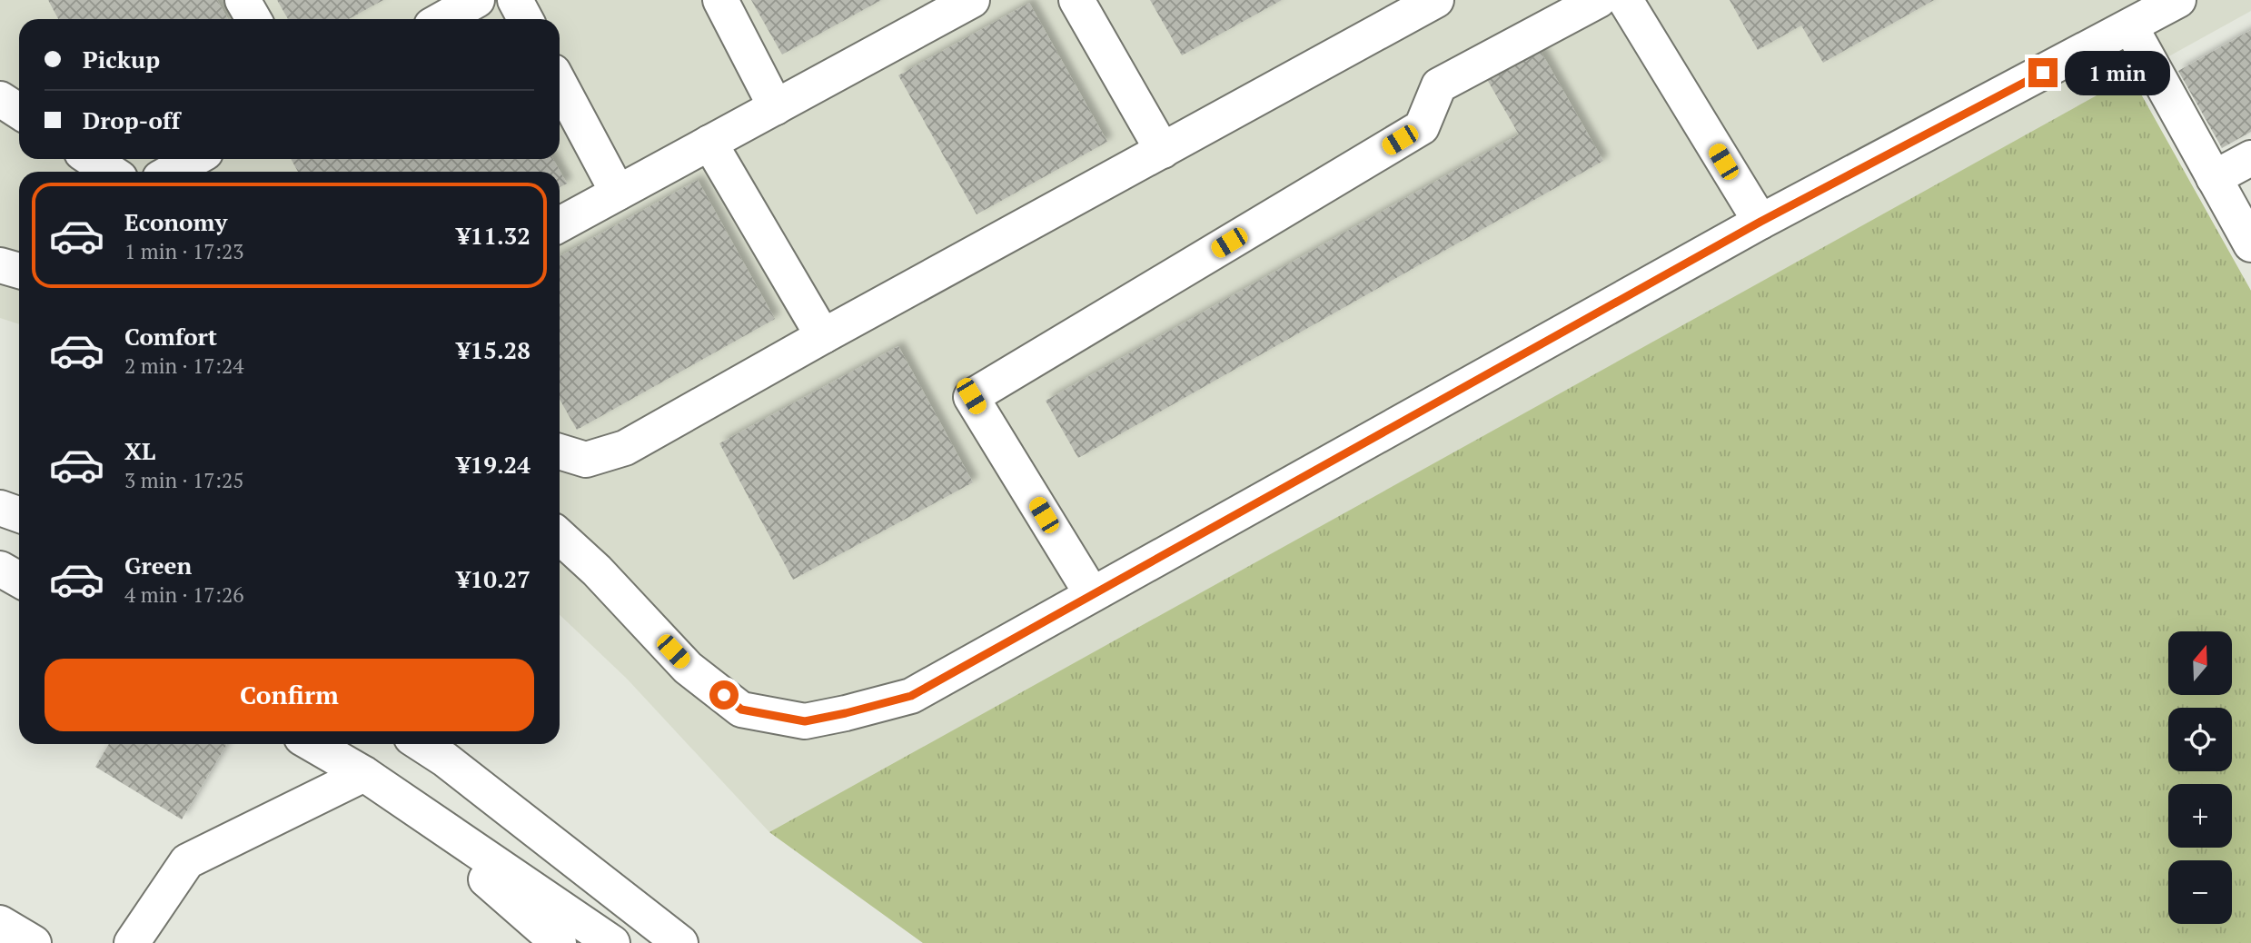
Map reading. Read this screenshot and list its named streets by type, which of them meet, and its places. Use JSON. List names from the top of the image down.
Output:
{
  "north": "top",
  "page": {
    "banner": ["Pickup", "Drop-off"],
    "bubble": "1 min",
    "list": [
      {
        "name": "Economy",
        "note": "1 min · 17:23",
        "value": "¥11.32"
      },
      {
        "name": "Comfort",
        "note": "2 min · 17:24",
        "value": "¥15.28"
      },
      {
        "name": "XL",
        "note": "3 min · 17:25",
        "value": "¥19.24"
      },
      {
        "name": "Green",
        "note": "4 min · 17:26",
        "value": "¥10.27"
      }
    ],
    "map_buttons": ["+", "−"],
    "buttons": "Confirm"
  }
}
